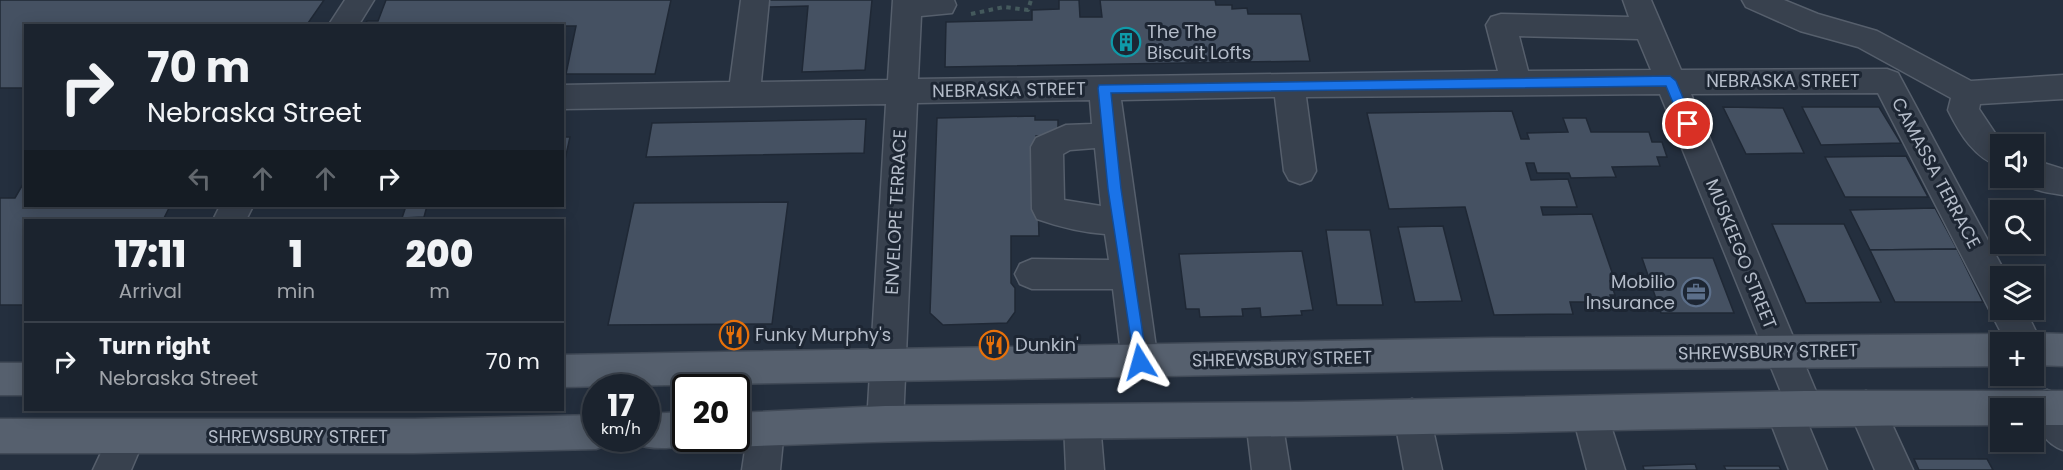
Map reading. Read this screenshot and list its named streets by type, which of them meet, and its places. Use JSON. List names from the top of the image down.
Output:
{
  "streets": {
    "main road": ["SHREWSBURY STREET"],
    "street": [
      "NEBRASKA STREET",
      "CAMASSA TERRACE",
      "ENVELOPE TERRACE",
      "MUSKEEGO STREET"
    ]
  },
  "crossings": [
    ["NEBRASKA STREET", "CAMASSA TERRACE"],
    ["NEBRASKA STREET", "ENVELOPE TERRACE"],
    ["NEBRASKA STREET", "MUSKEEGO STREET"],
    ["ENVELOPE TERRACE", "SHREWSBURY STREET"],
    ["MUSKEEGO STREET", "SHREWSBURY STREET"]
  ],
  "places": {
    "building": ["The The Biscuit Lofts"],
    "office": ["Mobilio Insurance"],
    "restaurant": ["Funky Murphy's", "Dunkin'"]
  },
  "page": {
    "turn": ["70 m", "Nebraska Street"],
    "map_buttons": ["+", "−"],
    "eta": [
      "17:11",
      "Arrival",
      "1",
      "min",
      "200",
      "m"
    ],
    "list": [
      {
        "name": "Turn right",
        "note": "Nebraska Street",
        "value": "70 m"
      }
    ],
    "speed": "17 km/h",
    "limit": "20"
  }
}
